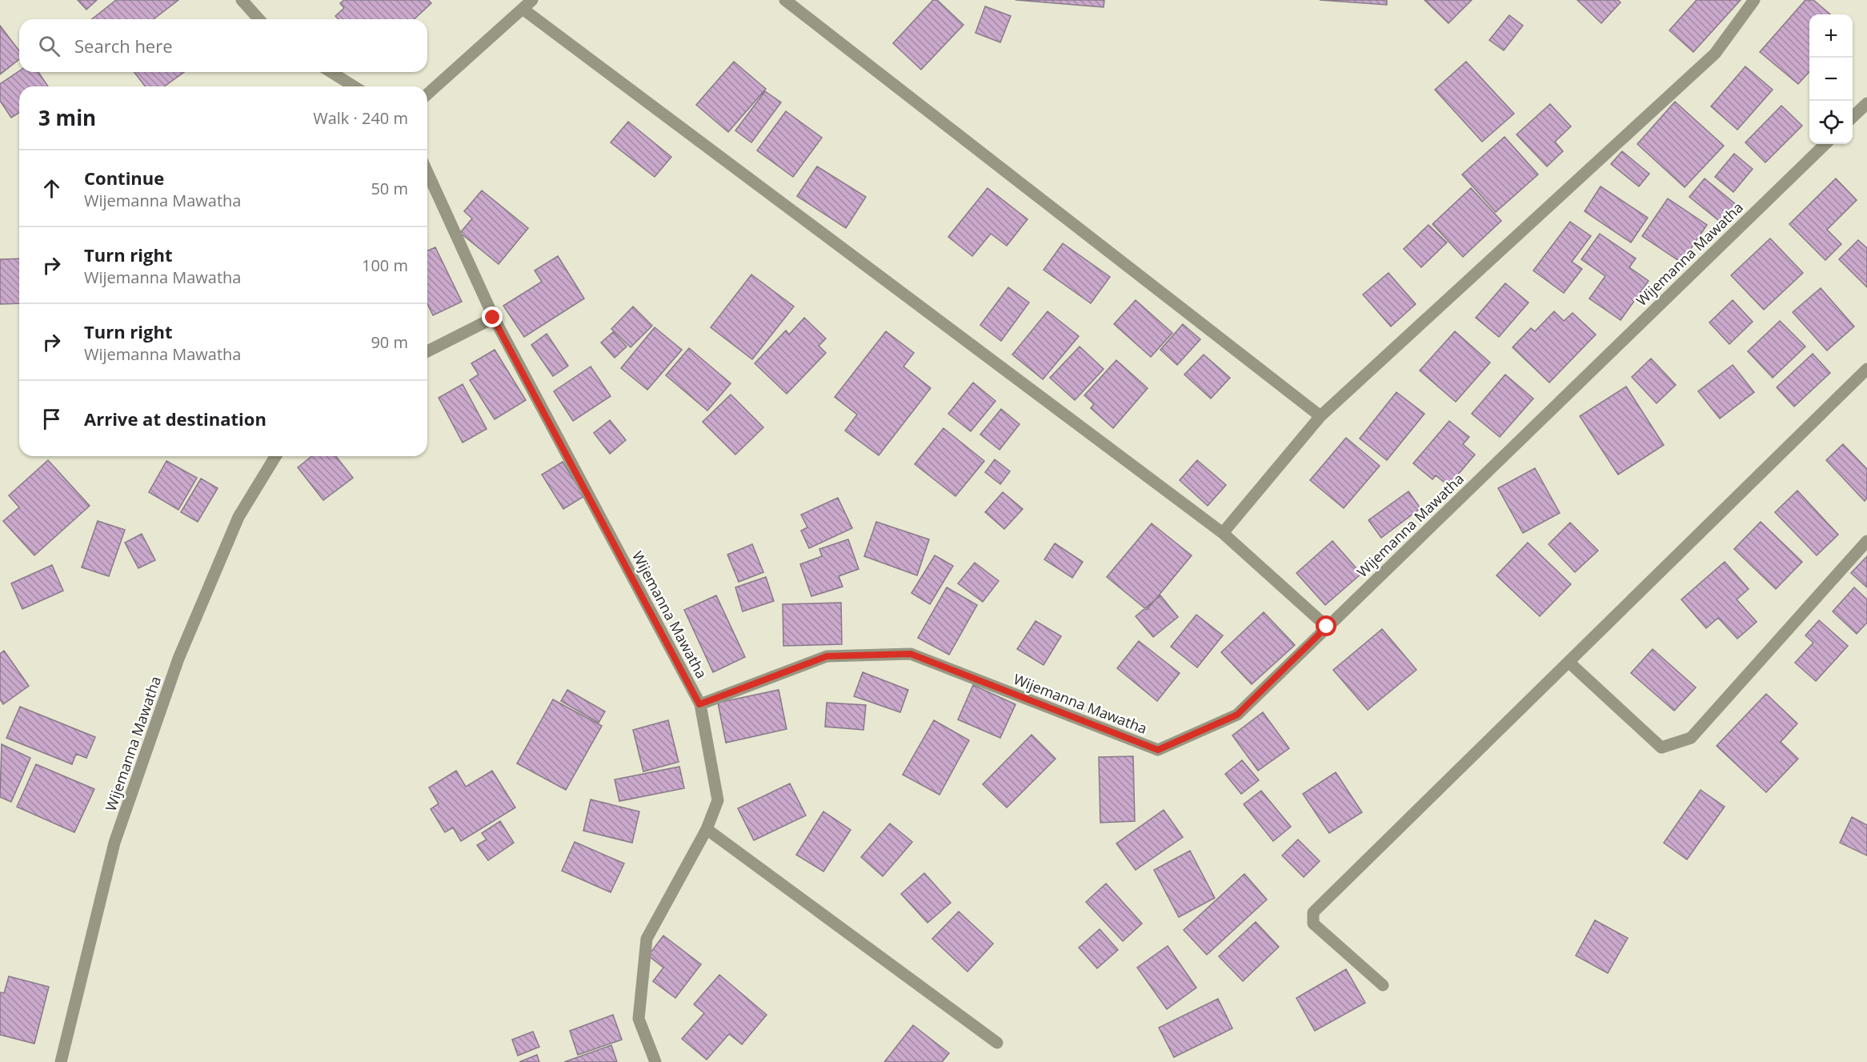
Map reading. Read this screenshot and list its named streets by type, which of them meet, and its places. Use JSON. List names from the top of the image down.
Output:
{
  "streets": {
    "street": ["Wijemanna Mawatha"]
  },
  "page": {
    "map_buttons": ["+", "−"],
    "search": "Search here",
    "heading": ["3 min", "Walk · 240 m"],
    "list": [
      ["Continue", "Wijemanna Mawatha", "50 m"],
      ["Turn right", "Wijemanna Mawatha", "100 m"],
      ["Turn right", "Wijemanna Mawatha", "90 m"],
      "Arrive at destination"
    ]
  }
}
